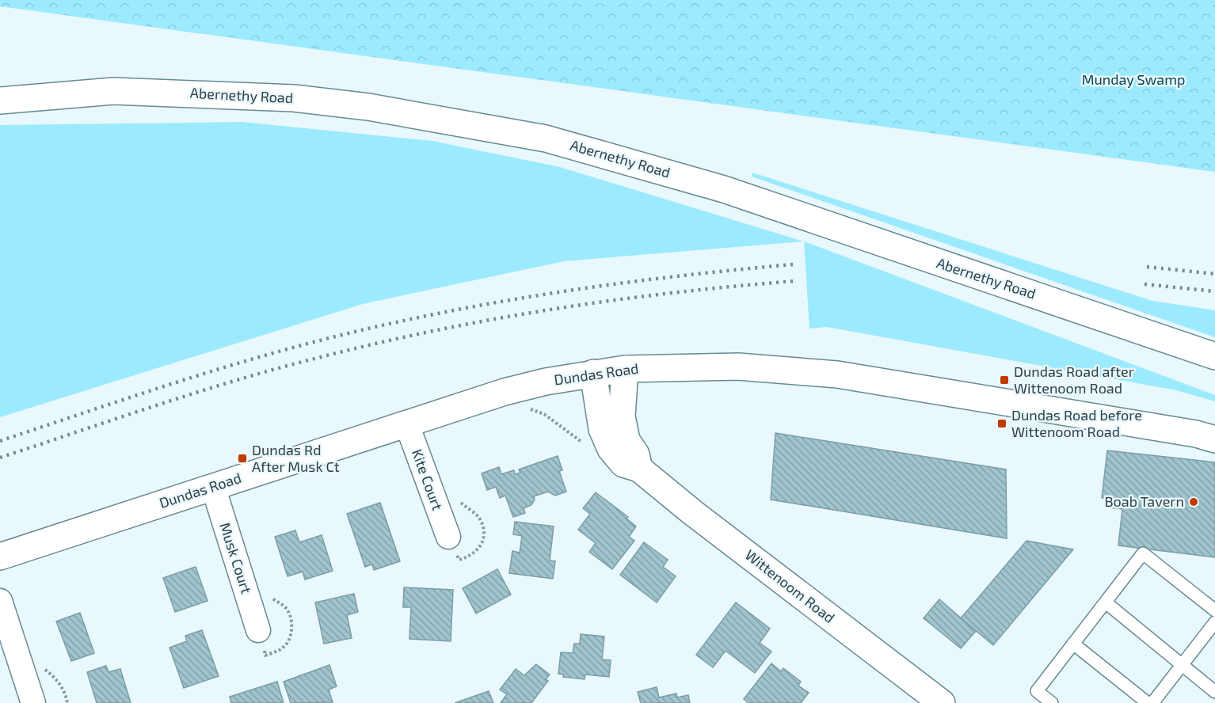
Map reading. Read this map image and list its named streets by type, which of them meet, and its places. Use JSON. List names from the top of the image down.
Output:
{
  "streets": {
    "main road": ["Abernethy Road", "Dundas Road", "Wittenoom Road"],
    "street": ["Kite Court", "Musk Court"]
  },
  "crossings": [
    ["Dundas Road", "Kite Court"],
    ["Dundas Road", "Musk Court"],
    ["Dundas Road", "Wittenoom Road"]
  ],
  "parks": ["Munday Swamp"],
  "places": {
    "transit": ["Dundas Road after Wittenoom Road", "Dundas Road before Wittenoom Road", "Dundas Rd After Musk Ct"],
    "other": ["Boab Tavern"]
  }
}
